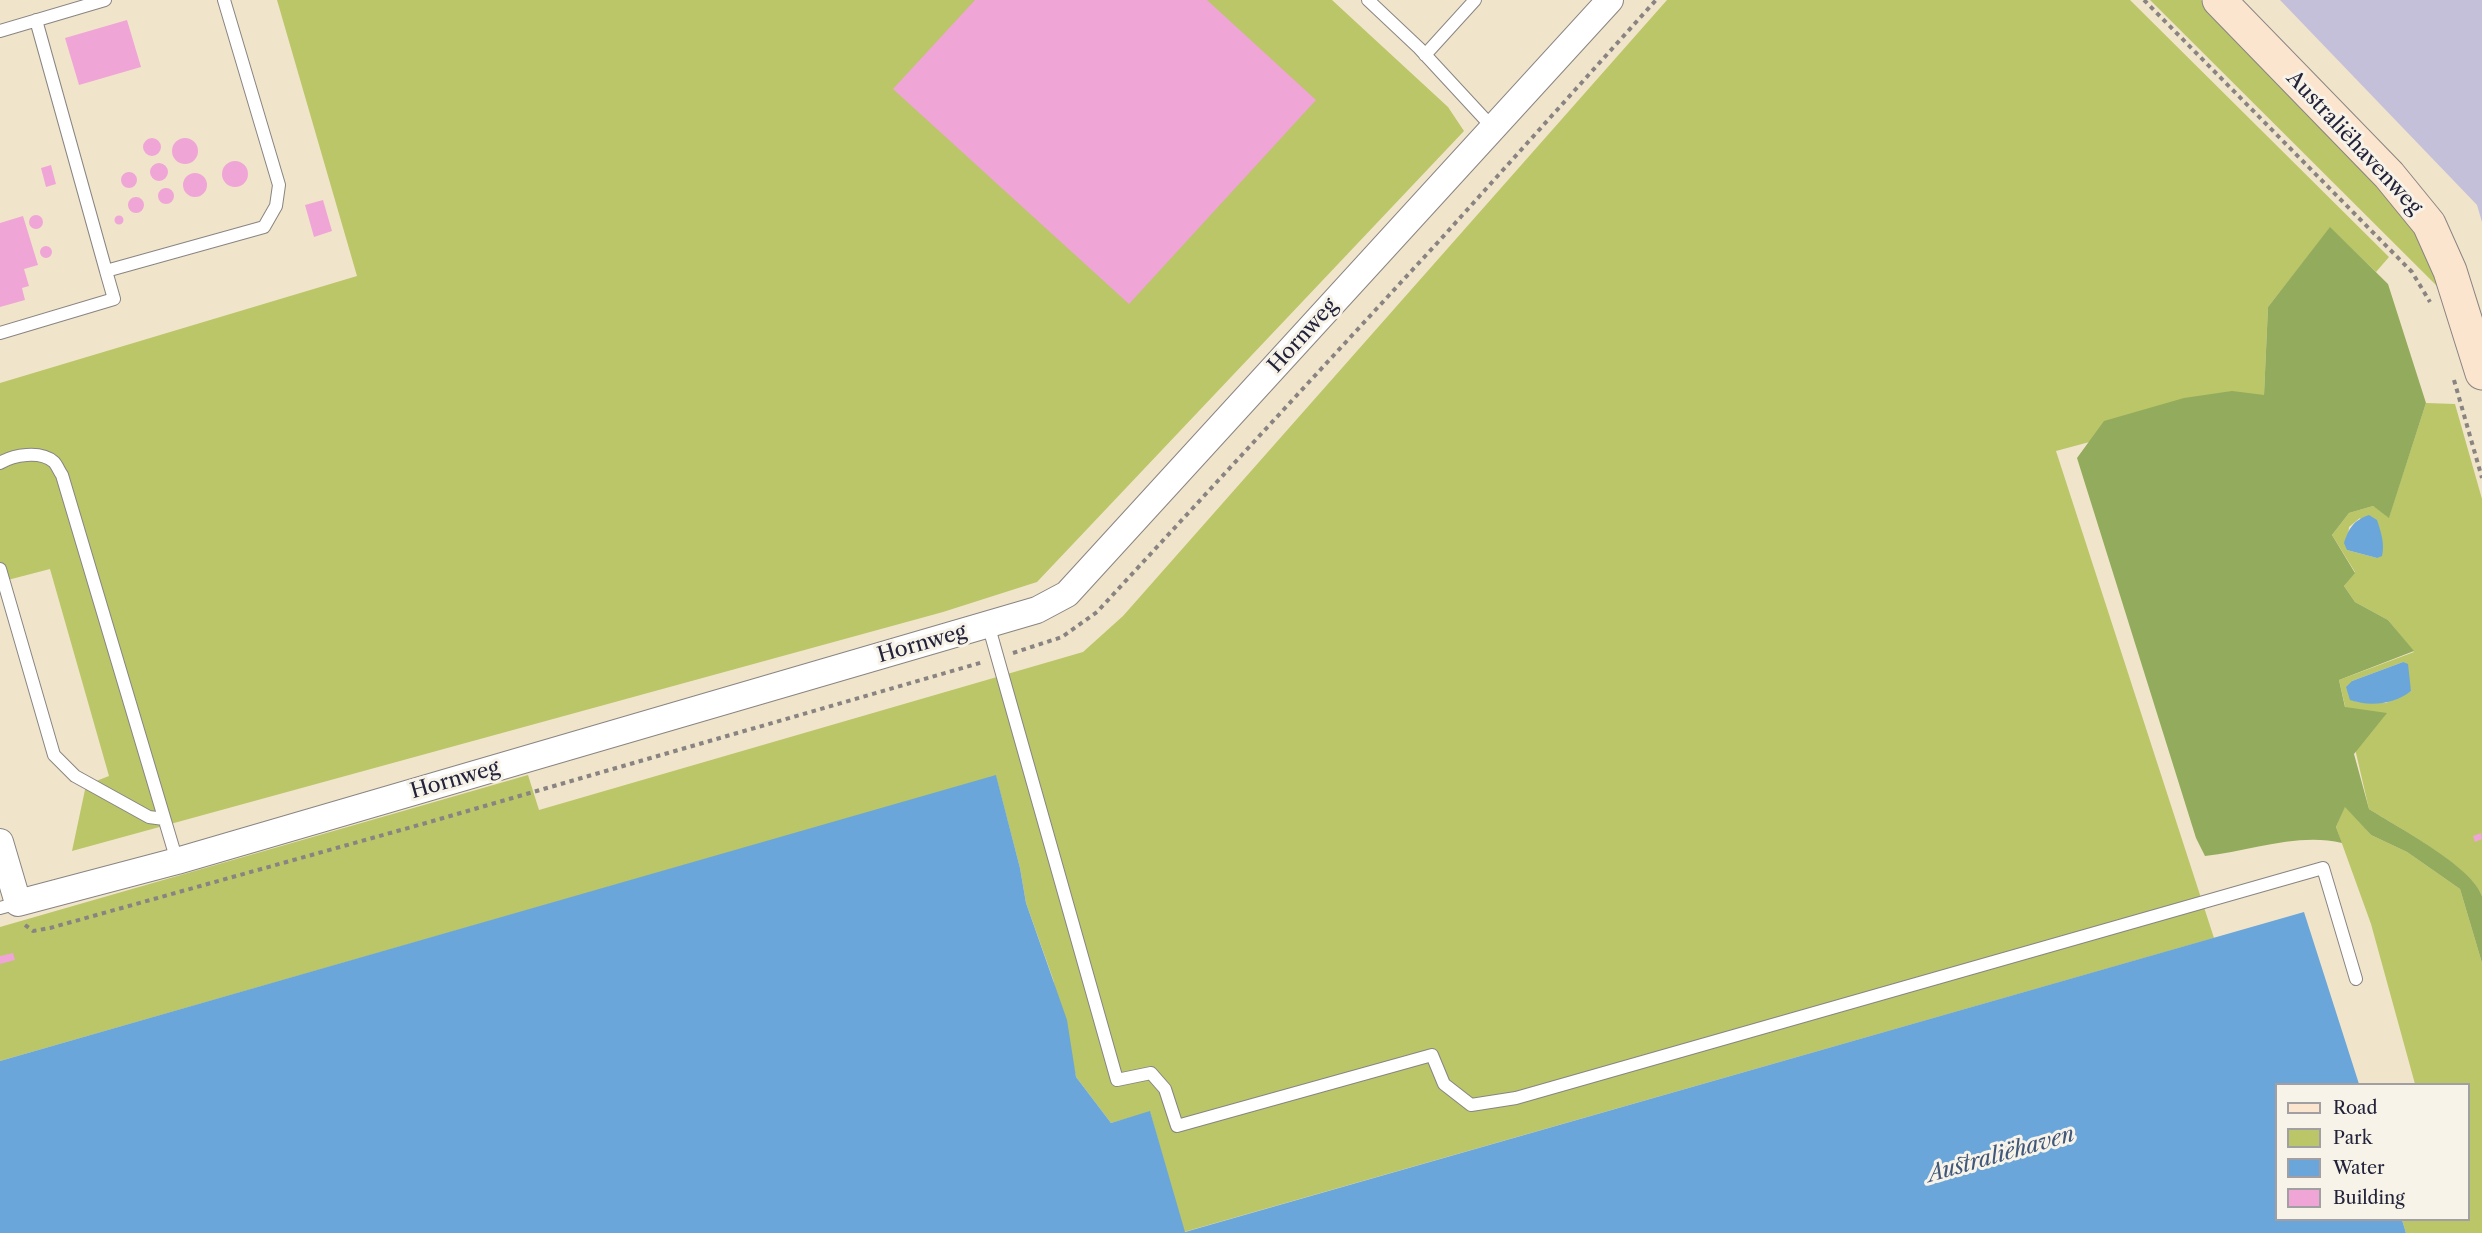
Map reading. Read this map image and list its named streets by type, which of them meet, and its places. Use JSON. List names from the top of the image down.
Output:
{
  "streets": {
    "street": ["Australiëhavenweg", "Hornweg"]
  },
  "water": ["Australiëhaven"],
  "legend": [
    "Road",
    "Park",
    "Water",
    "Building"
  ]
}
